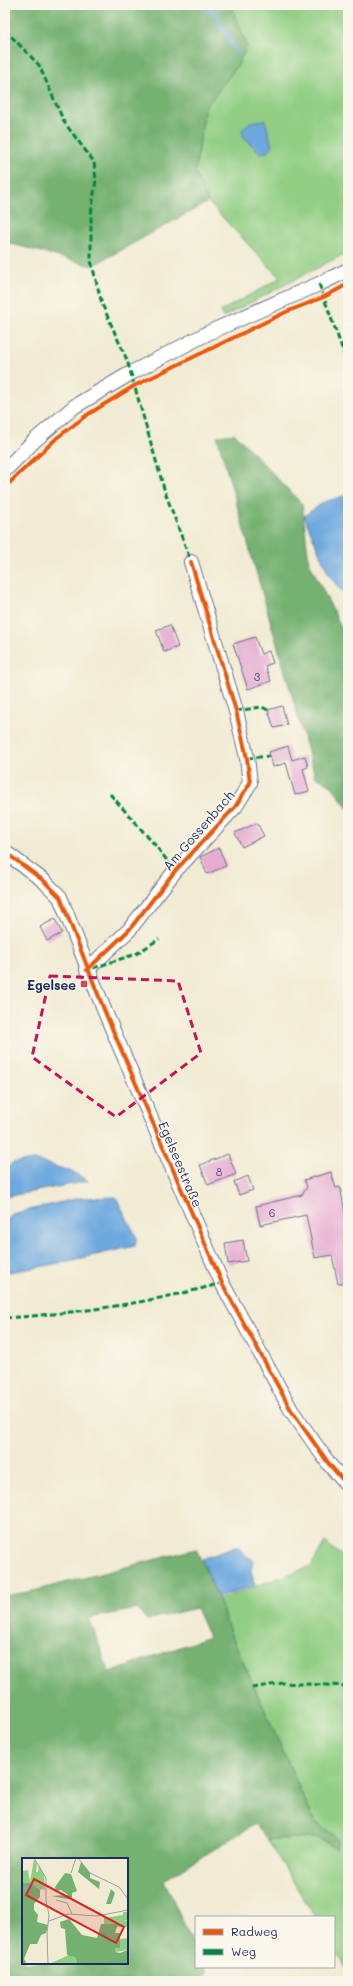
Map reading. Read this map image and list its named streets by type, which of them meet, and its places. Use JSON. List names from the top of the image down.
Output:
{
  "streets": {
    "street": ["Am Gossenbach", "Egelseestraße"]
  },
  "crossings": [
    ["Am Gossenbach", "Egelseestraße"]
  ],
  "places": {
    "transit": ["Egelsee"]
  },
  "house_numbers": ["3", "8", "6"],
  "legend": ["Radweg", "Weg"]
}
